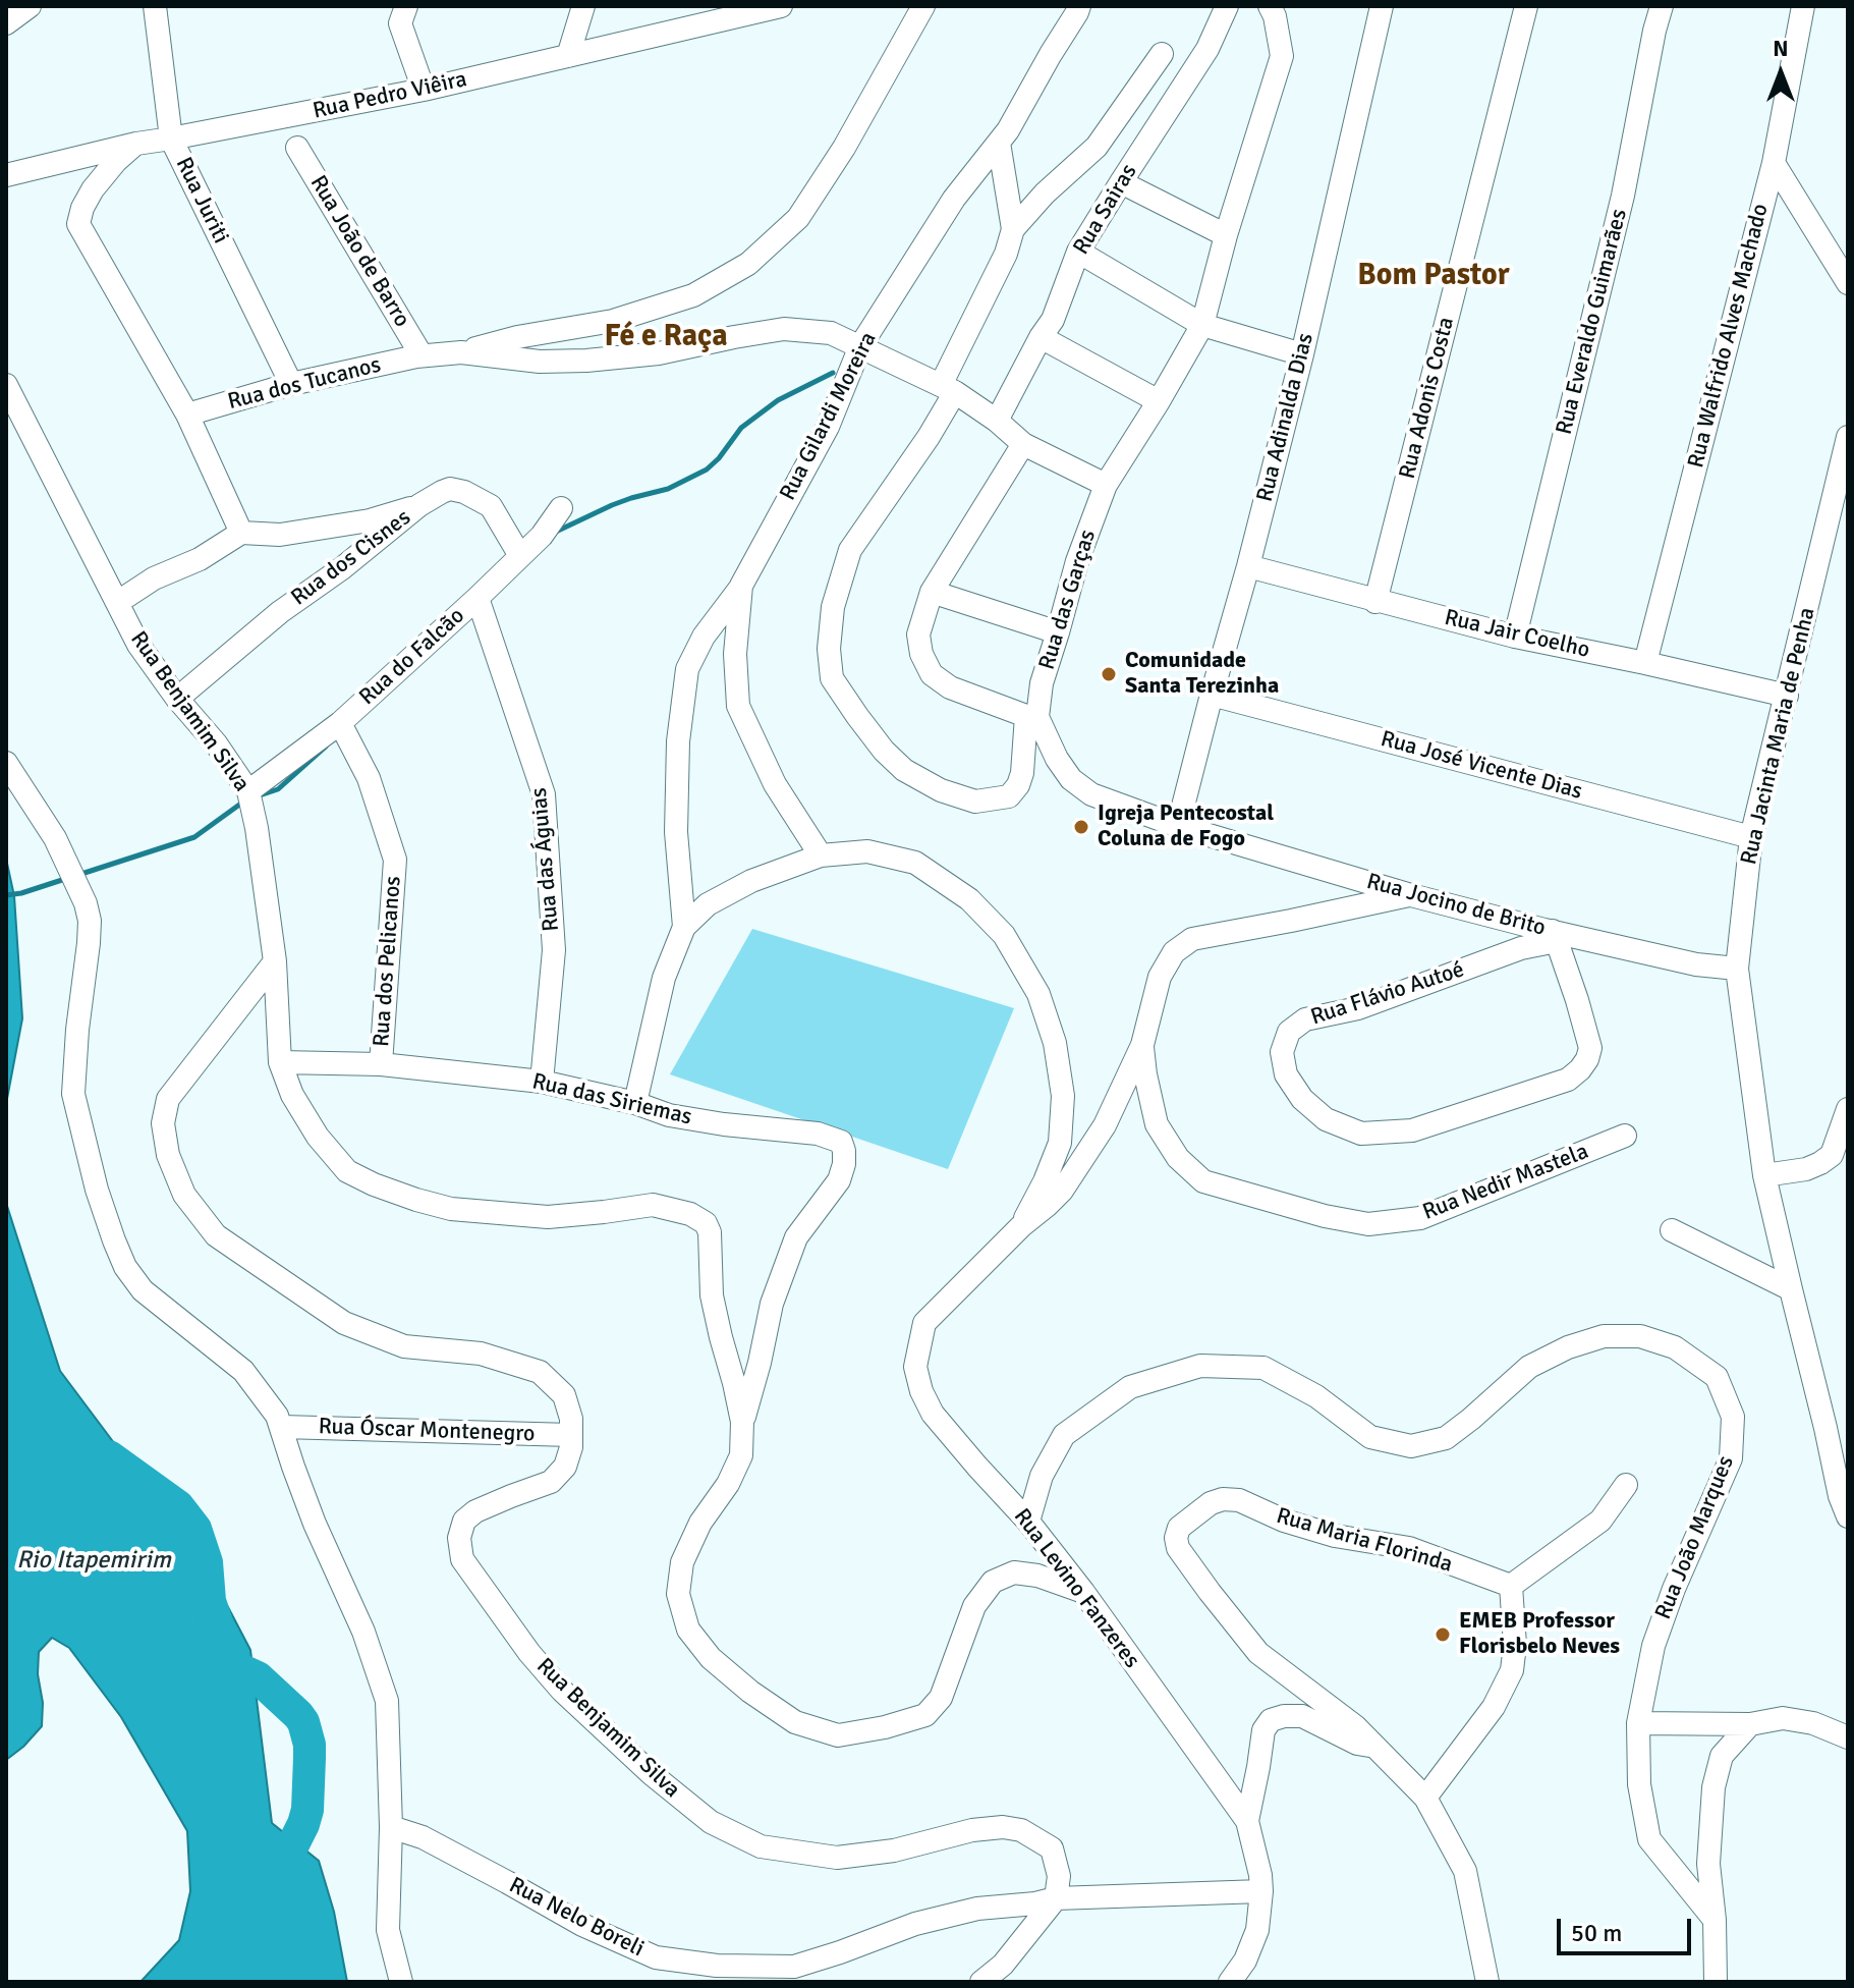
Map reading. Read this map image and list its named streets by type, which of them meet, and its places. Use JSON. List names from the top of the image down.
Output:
{
  "streets": {
    "street": [
      "Rua Pedro Viêira",
      "Rua Juriti",
      "Rua Sairas",
      "Rua João de Barro",
      "Rua Everaldo Guimarães",
      "Rua Walfrido Alves Machado",
      "Rua dos Tucanos",
      "Rua Adonis Costa",
      "Rua Gilardi Moreira",
      "Rua Adinalda Dias",
      "Rua dos Cisnes",
      "Rua das Garças",
      "Rua Jair Coelho",
      "Rua do Falcão",
      "Rua Benjamim Silva",
      "Rua Jacinta Maria de Penha",
      "Rua José Vicente Dias",
      "Rua das Águias",
      "Rua Jocino de Brito",
      "Rua dos Pelicanos",
      "Rua Flávio Autoé",
      "Rua das Siriemas",
      "Rua Nedir Mastela",
      "Rua Óscar Montenegro",
      "Rua João Marques",
      "Rua Maria Florinda",
      "Rua Levino Fanzeres",
      "Rua Nelo Boreli"
    ]
  },
  "crossings": [
    ["Rua Pedro Viêira", "Rua Juriti"],
    ["Rua Juriti", "Rua dos Tucanos"],
    ["Rua João de Barro", "Rua dos Tucanos"],
    ["Rua Everaldo Guimarães", "Rua Jair Coelho"],
    ["Rua Walfrido Alves Machado", "Rua Jair Coelho"],
    ["Rua Adonis Costa", "Rua Jair Coelho"],
    ["Rua Adinalda Dias", "Rua Jair Coelho"],
    ["Rua Adinalda Dias", "Rua José Vicente Dias"],
    ["Rua Adinalda Dias", "Rua Jocino de Brito"],
    ["Rua dos Cisnes", "Rua do Falcão"],
    ["Rua dos Cisnes", "Rua Benjamim Silva"],
    ["Rua Jair Coelho", "Rua Jacinta Maria de Penha"],
    ["Rua do Falcão", "Rua Benjamim Silva"],
    ["Rua do Falcão", "Rua das Águias"],
    ["Rua do Falcão", "Rua dos Pelicanos"],
    ["Rua Benjamim Silva", "Rua Óscar Montenegro"],
    ["Rua Benjamim Silva", "Rua Nelo Boreli"],
    ["Rua Jacinta Maria de Penha", "Rua José Vicente Dias"],
    ["Rua Jacinta Maria de Penha", "Rua Jocino de Brito"],
    ["Rua das Águias", "Rua das Siriemas"],
    ["Rua Jocino de Brito", "Rua Flávio Autoé"],
    ["Rua dos Pelicanos", "Rua das Siriemas"],
    ["Rua João Marques", "Rua Levino Fanzeres"],
    ["Rua Levino Fanzeres", "Rua Nelo Boreli"]
  ],
  "districts": ["Bom Pastor", "Fé e Raça"],
  "water": ["Rio Itapemirim"],
  "places": ["Comunidade Santa Terezinha", "Igreja Pentecostal Coluna de Fogo", "EMEB Professor Florisbelo Neves"],
  "scale_bar": "50 m",
  "north": "top"
}
